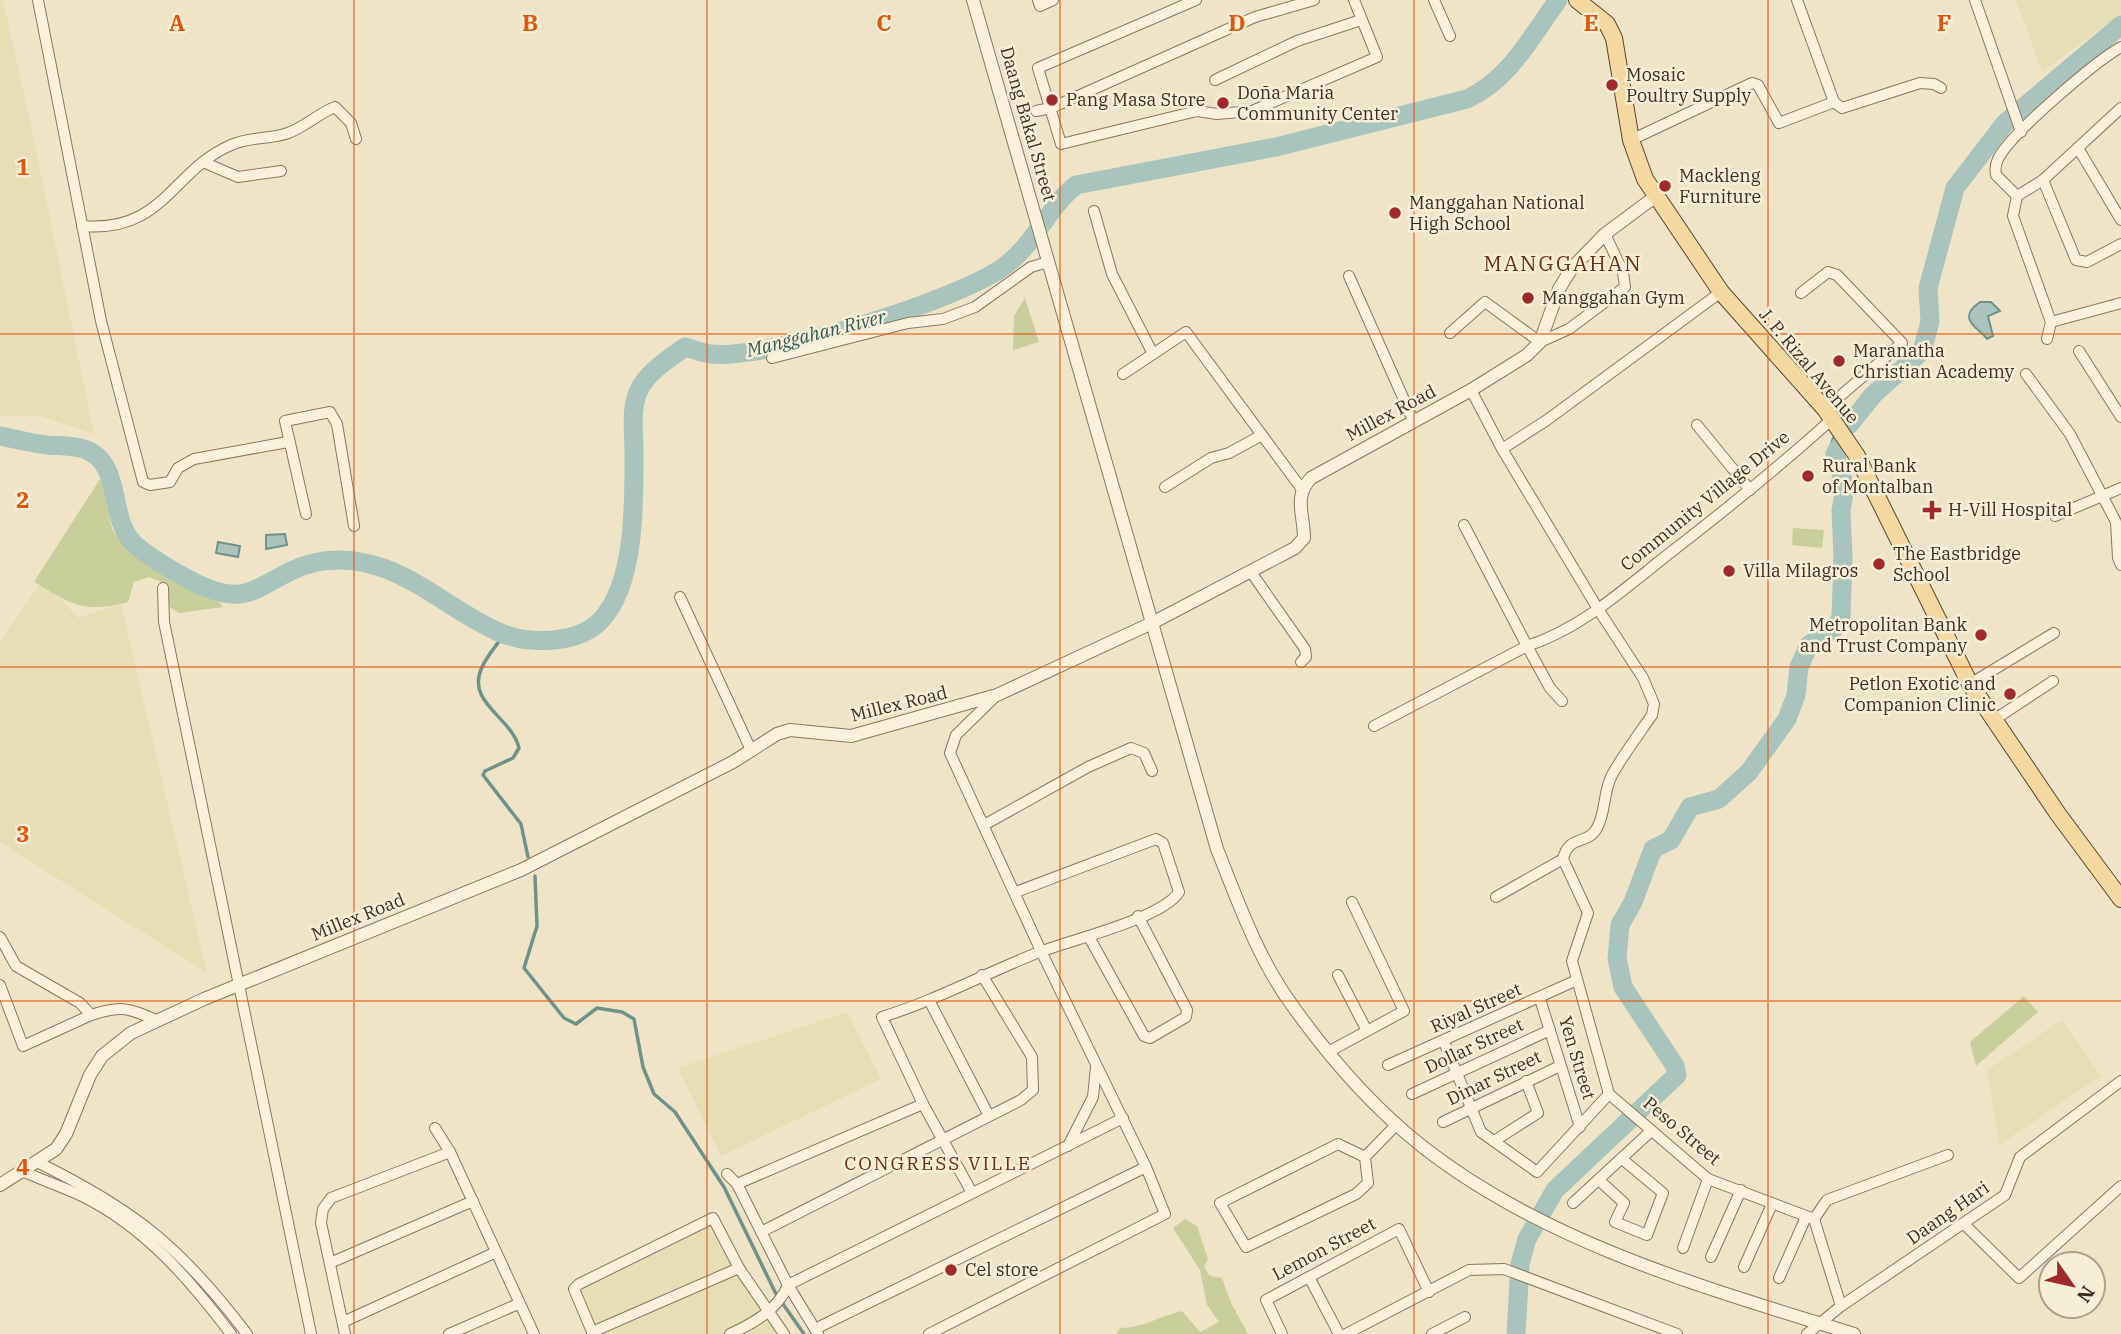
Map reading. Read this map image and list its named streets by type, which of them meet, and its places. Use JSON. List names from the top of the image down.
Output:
{
  "streets": {
    "main road": ["J. P. Rizal Avenue"],
    "street": [
      "Daang Bakal Street",
      "Millex Road",
      "Community Village Drive",
      "Riyal Street",
      "Dollar Street",
      "Yen Street",
      "Dinar Street",
      "Peso Street",
      "Daang Hari",
      "Lemon Street"
    ]
  },
  "crossings": [
    ["Daang Bakal Street", "Millex Road"],
    ["Daang Bakal Street", "Daang Hari"],
    ["J. P. Rizal Avenue", "Community Village Drive"],
    ["Riyal Street", "Yen Street"],
    ["Dollar Street", "Yen Street"],
    ["Yen Street", "Dinar Street"]
  ],
  "districts": ["MANGGAHAN", "CONGRESS VILLE"],
  "water": ["Manggahan River"],
  "places": {
    "other": [
      "Mosaic Poultry Supply",
      "Pang Masa Store",
      "Doña Maria Community Center",
      "Mackleng Furniture",
      "Manggahan National High School",
      "Manggahan Gym",
      "Maranatha Christian Academy",
      "Rural Bank of Montalban",
      "The Eastbridge School",
      "Villa Milagros",
      "Metropolitan Bank and Trust Company",
      "Petlon Exotic and Companion Clinic",
      "Cel store"
    ],
    "health": ["H-Vill Hospital"]
  },
  "north": "bottom right",
  "grid": {
    "columns": [
      "A",
      "B",
      "C",
      "D",
      "E",
      "F"
    ],
    "rows": [
      "1",
      "2",
      "3",
      "4"
    ]
  }
}
